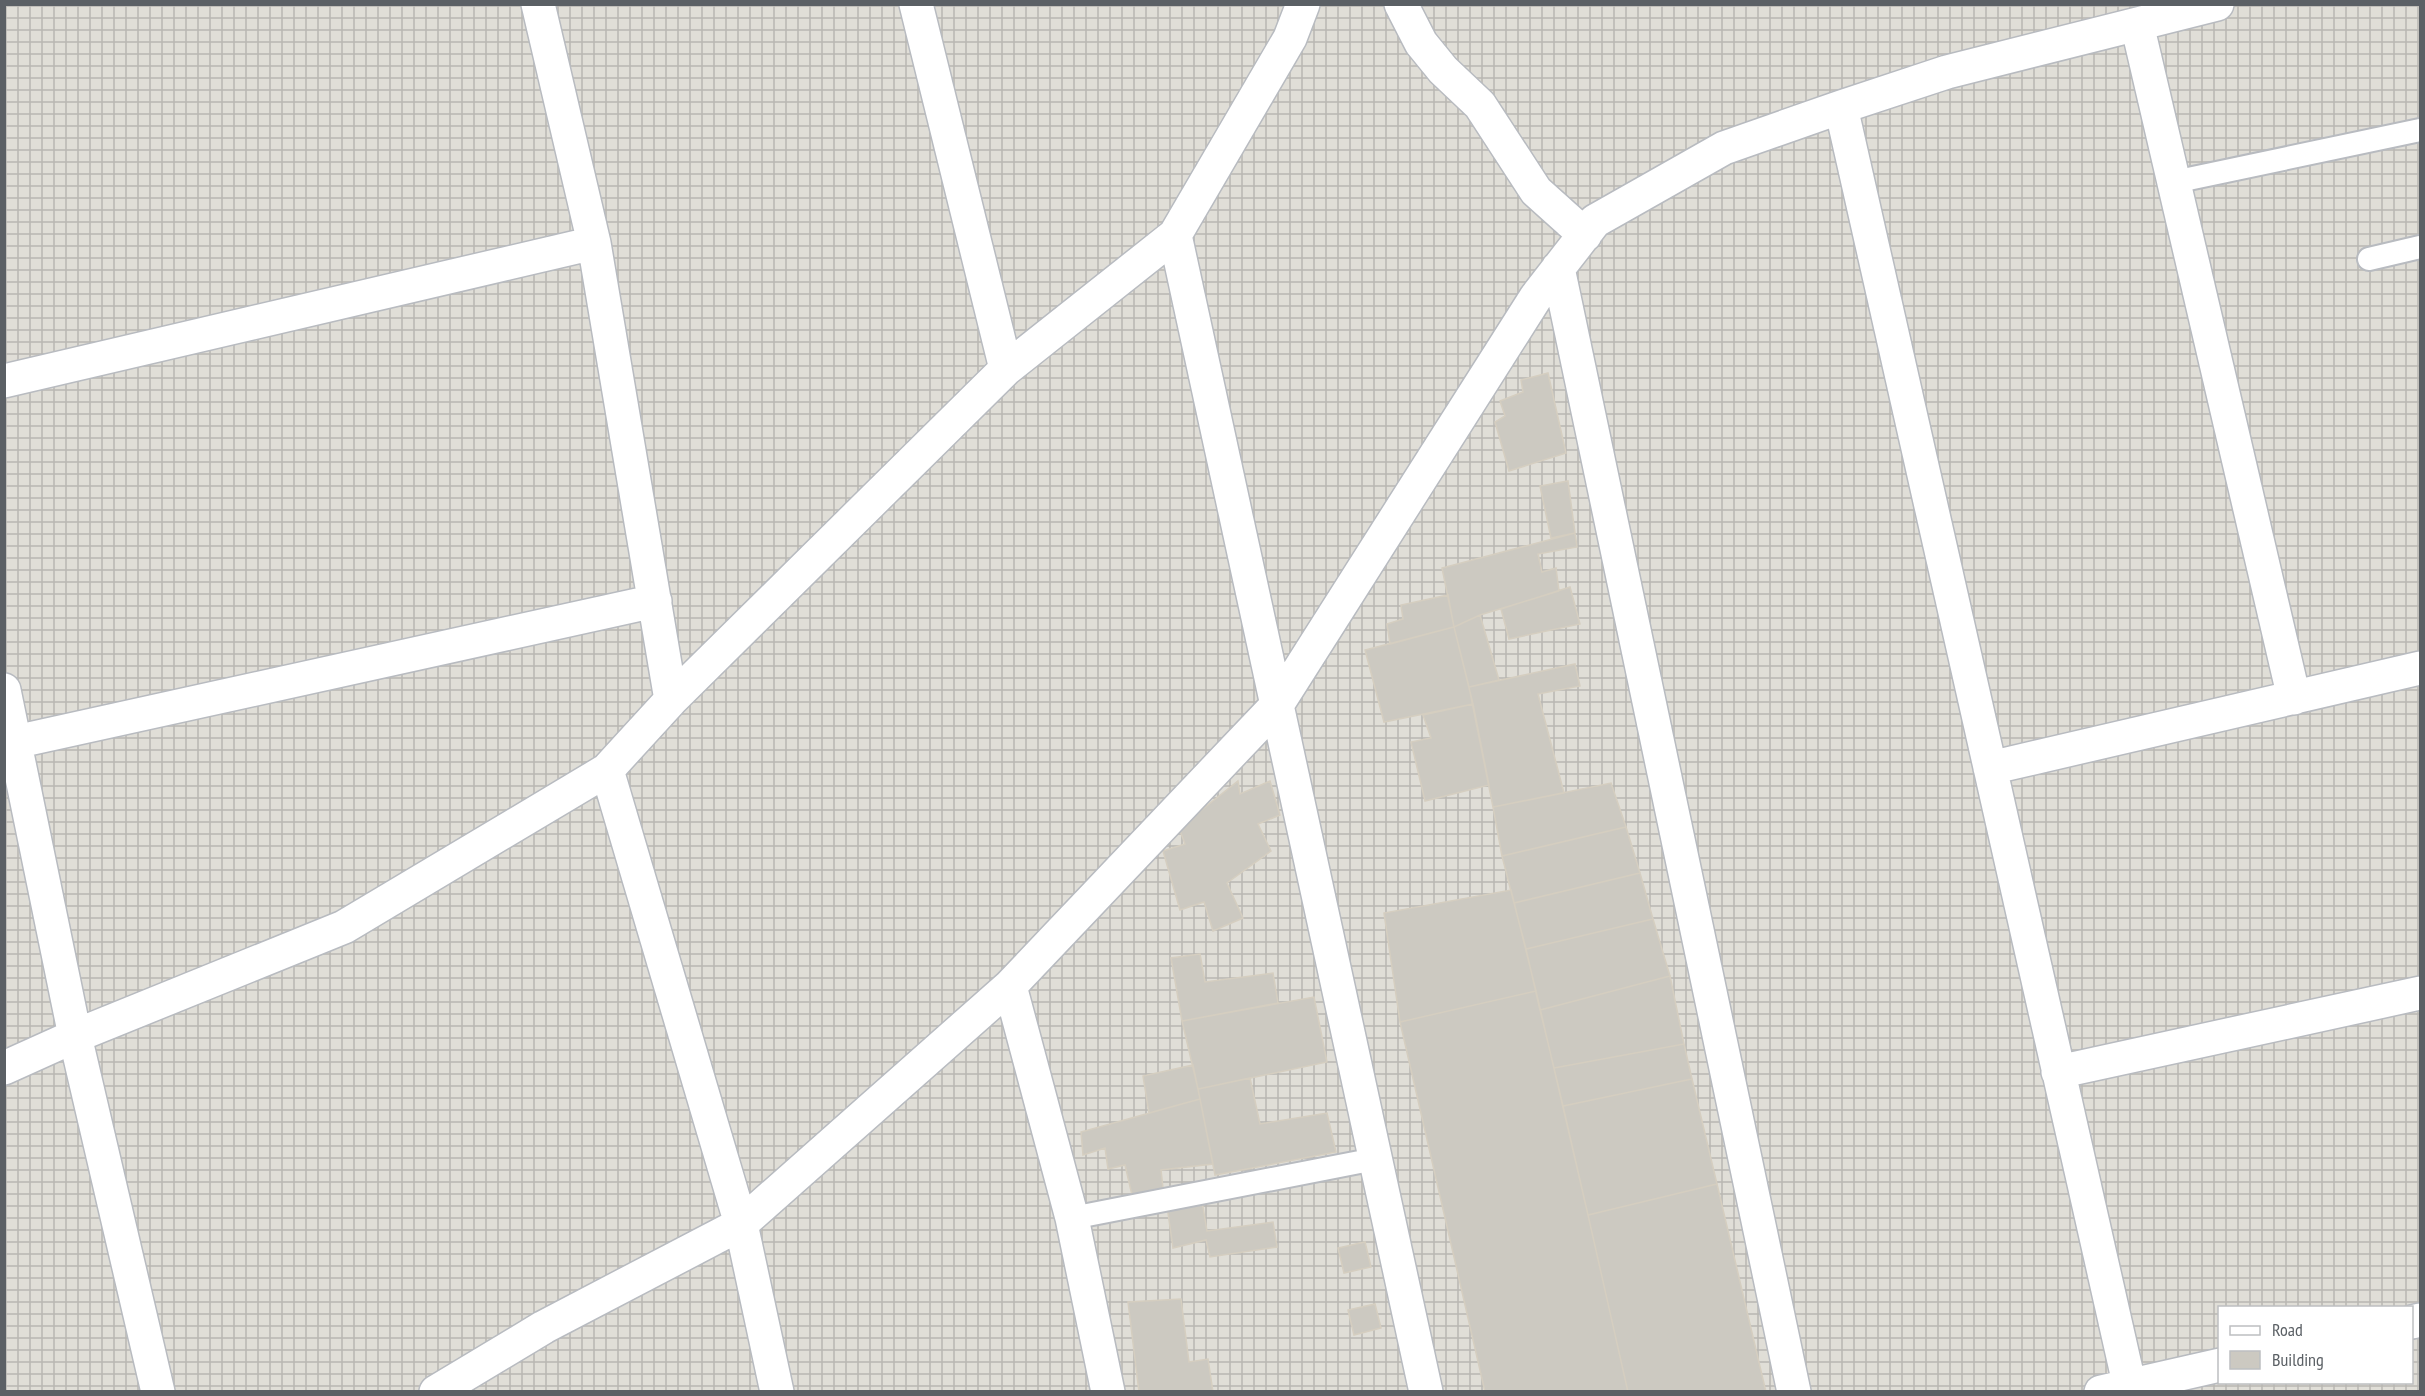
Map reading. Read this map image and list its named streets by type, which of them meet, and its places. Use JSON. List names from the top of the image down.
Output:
{
  "legend": ["Road", "Building"]
}
